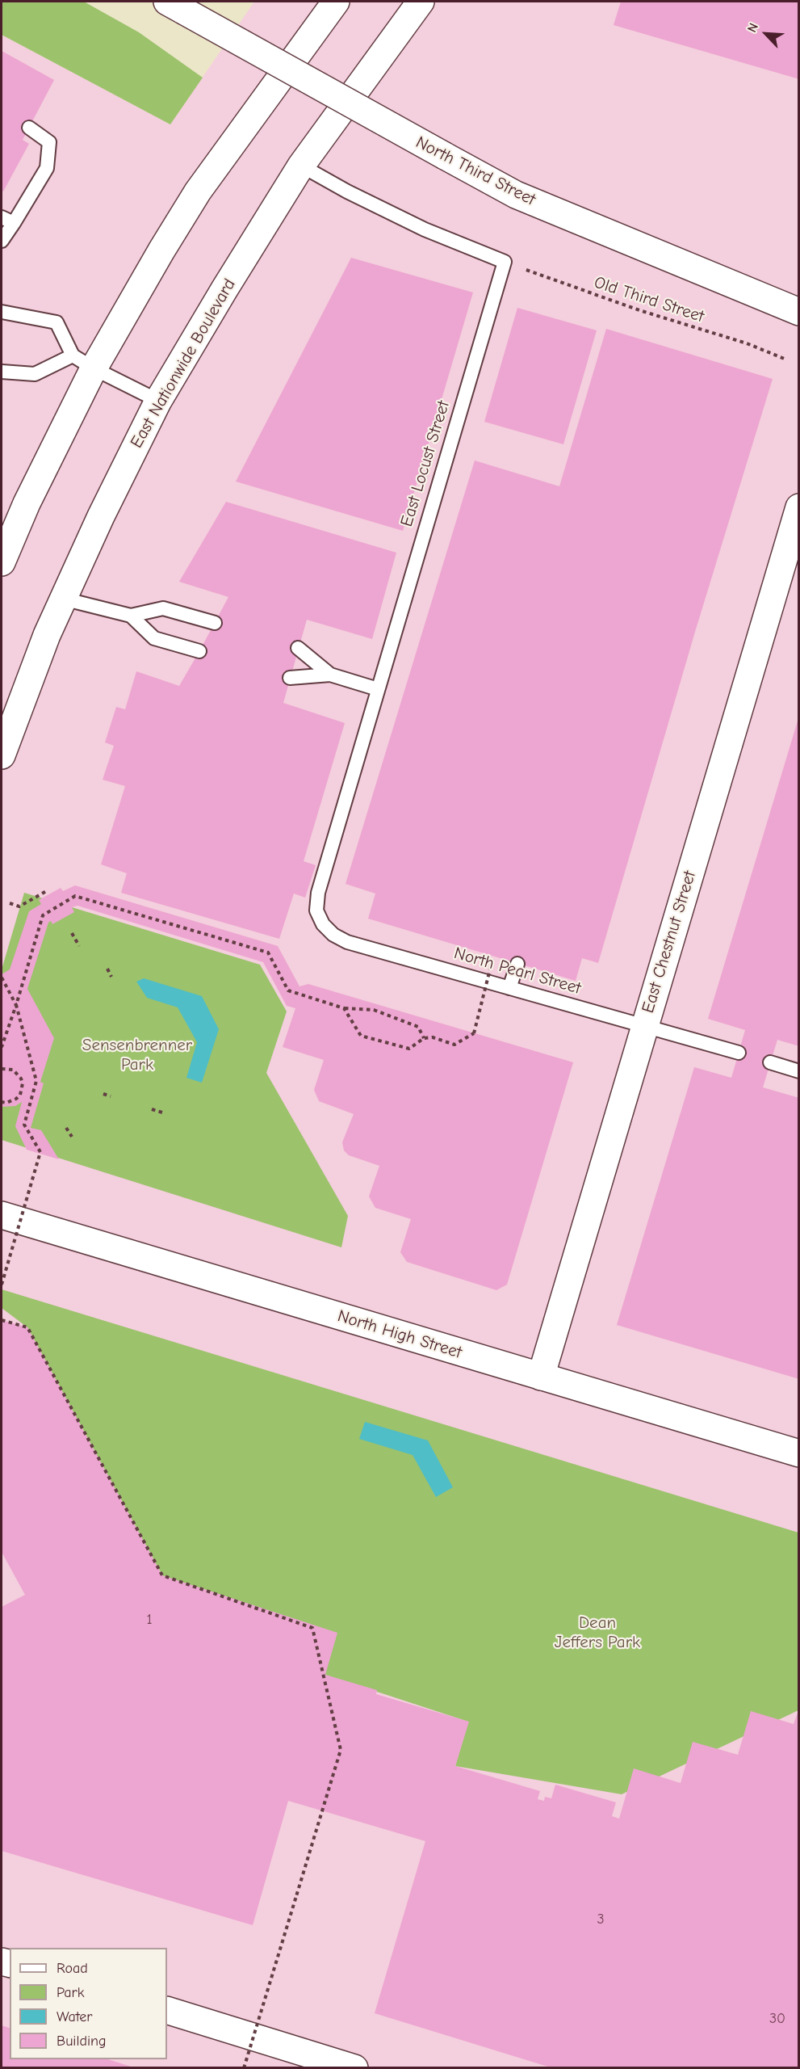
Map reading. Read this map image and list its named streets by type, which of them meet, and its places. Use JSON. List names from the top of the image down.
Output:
{
  "streets": {
    "main road": [
      "North Third Street",
      "East Nationwide Boulevard",
      "East Chestnut Street",
      "North High Street"
    ],
    "lane": ["East Locust Street", "North Pearl Street"],
    "path": ["Old Third Street"]
  },
  "crossings": [
    ["Old Third Street", "East Locust Street"],
    ["East Locust Street", "North Pearl Street"],
    ["East Chestnut Street", "North Pearl Street"],
    ["East Chestnut Street", "North High Street"]
  ],
  "parks": ["Sensenbrenner Park", "Dean Jeffers Park"],
  "house_numbers": ["1", "3", "30"],
  "legend": [
    "Road",
    "Park",
    "Water",
    "Building"
  ],
  "north": "top left"
}
